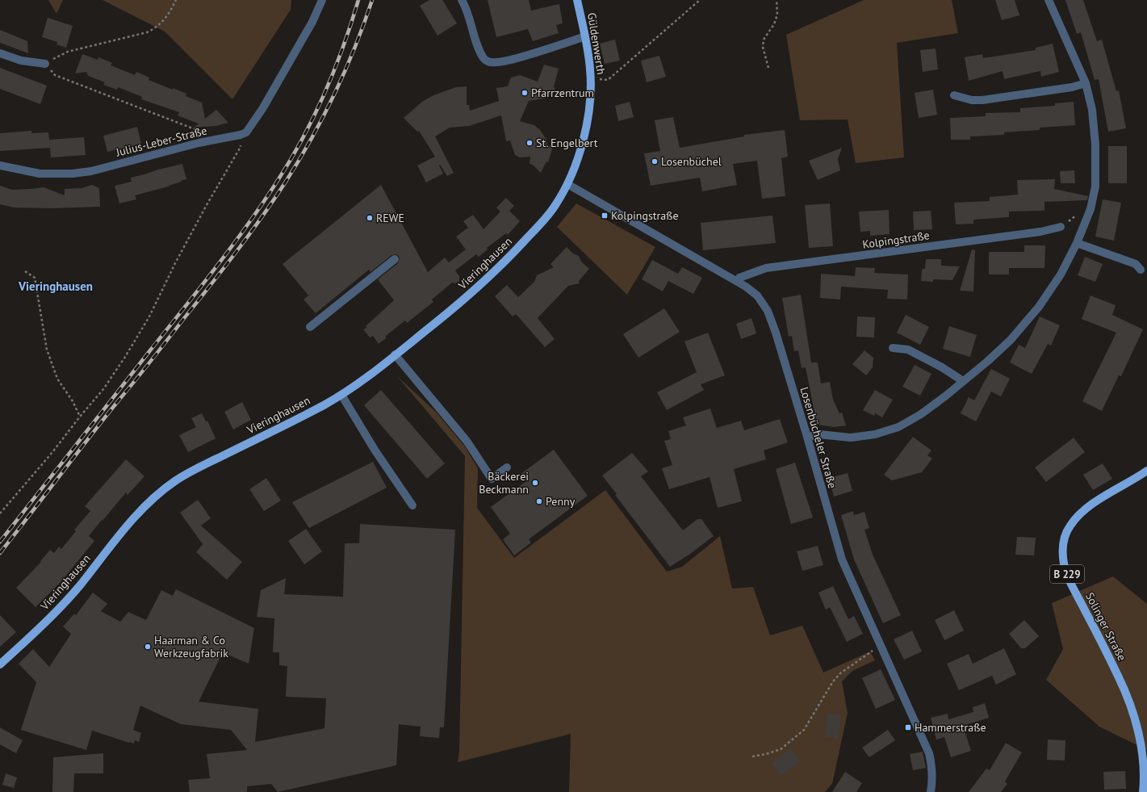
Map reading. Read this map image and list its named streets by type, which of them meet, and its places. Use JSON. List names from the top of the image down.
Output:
{
  "streets": {
    "main road": [
      "Güldenwerth",
      "Vieringhausen",
      "B 229",
      "Solinger Straße"
    ],
    "street": ["Julius-Leber-Straße", "Kolpingstraße", "Losenbücheler Straße"]
  },
  "crossings": [
    ["Güldenwerth", "Vieringhausen"],
    ["Güldenwerth", "Losenbücheler Straße"],
    ["Kolpingstraße", "Losenbücheler Straße"],
    ["Vieringhausen", "Losenbücheler Straße"]
  ],
  "districts": ["Vieringhausen"],
  "places": {
    "other": [
      "Pfarrzentrum",
      "St. Engelbert",
      "Losenbüchel",
      "REWE",
      "Bäckerei Beckmann",
      "Penny",
      "Haarman & Co Werkzeugfabrik"
    ],
    "transit": ["Kolpingstraße", "Hammerstraße"]
  }
}
